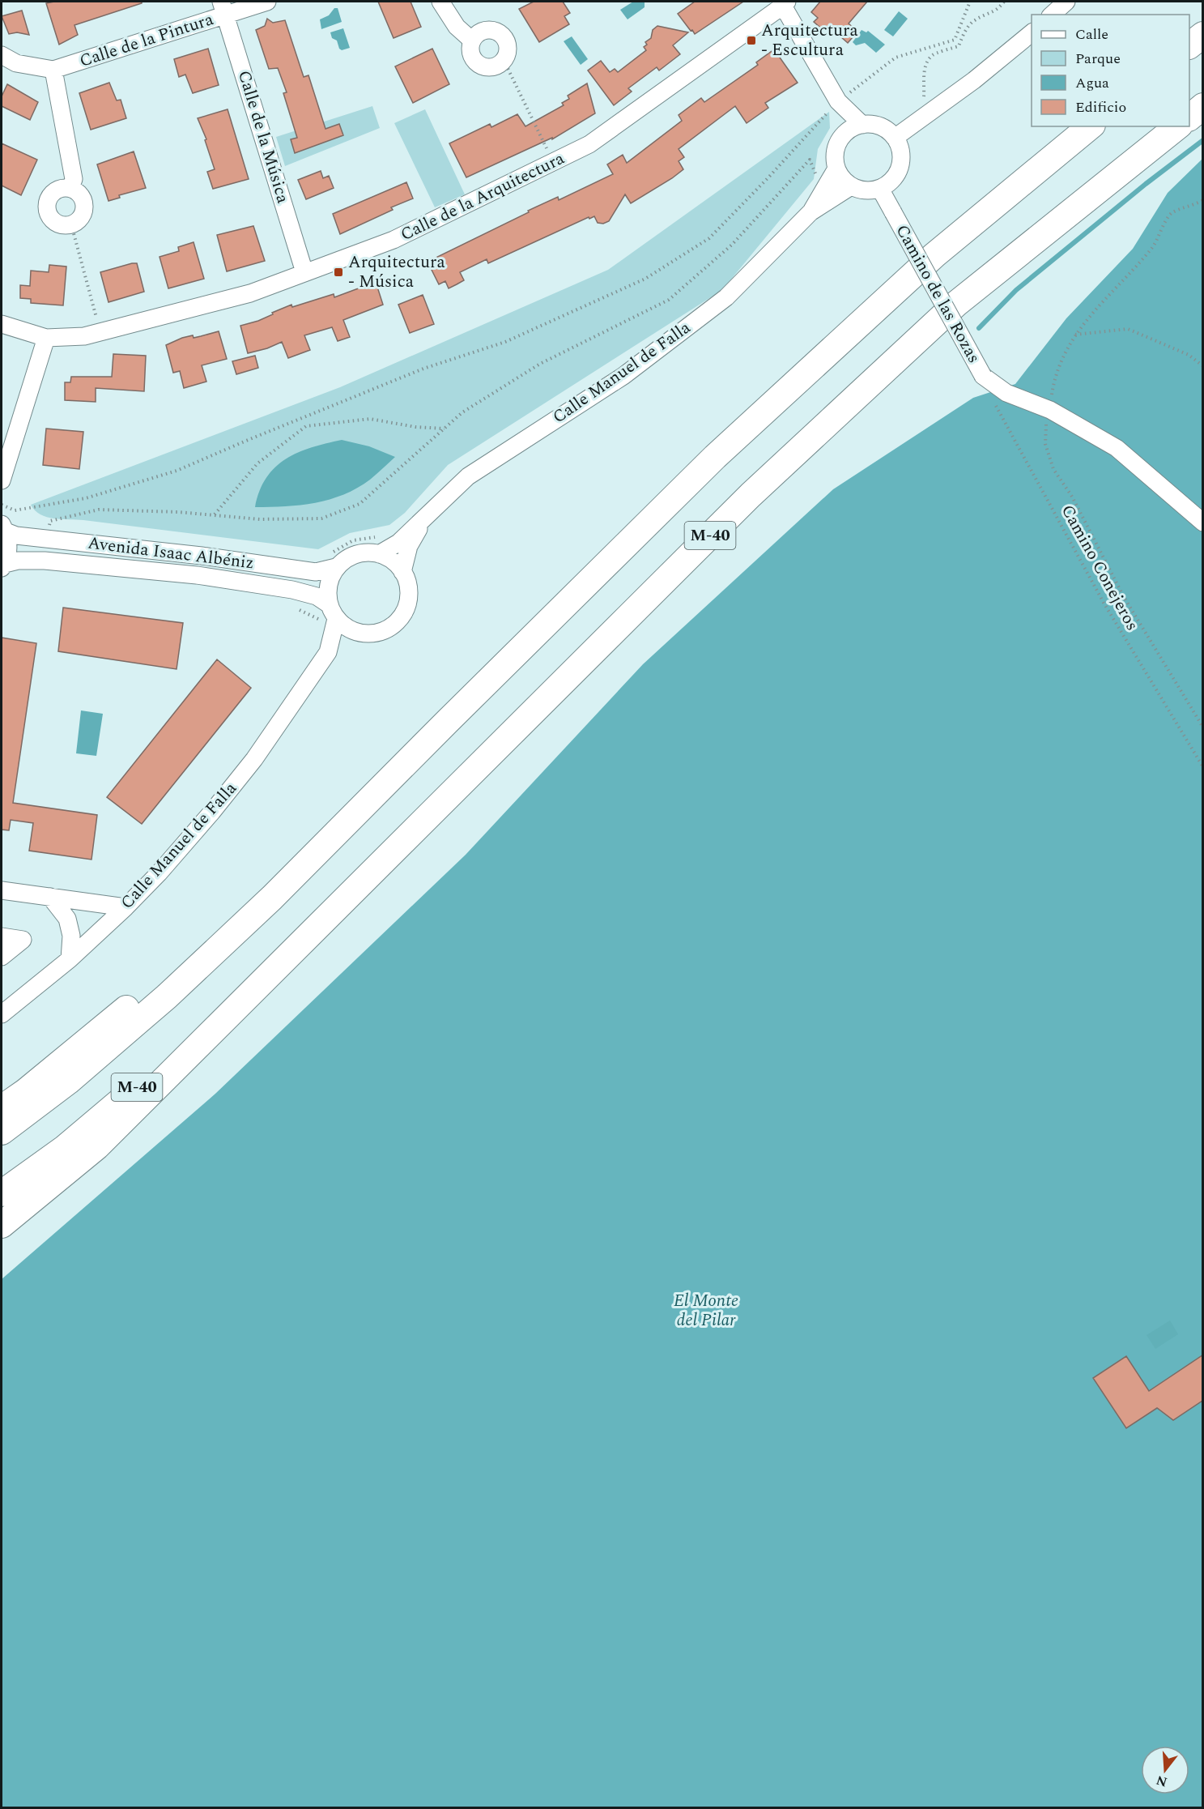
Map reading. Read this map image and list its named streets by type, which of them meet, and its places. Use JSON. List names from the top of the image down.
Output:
{
  "streets": {
    "highway": ["M-40"],
    "street": [
      "Calle de la Pintura",
      "Calle de la Música",
      "Calle de la Arquitectura",
      "Camino de las Rozas",
      "Calle Manuel de Falla",
      "Avenida Isaac Albéniz"
    ],
    "path": ["Camino Conejeros"]
  },
  "crossings": [
    ["Calle de la Pintura", "Calle de la Música"],
    ["Calle de la Música", "Calle de la Arquitectura"],
    ["Camino de las Rozas", "Calle Manuel de Falla"],
    ["Camino de las Rozas", "Camino Conejeros"],
    ["Calle Manuel de Falla", "Avenida Isaac Albéniz"]
  ],
  "parks": ["El Monte del Pilar"],
  "places": {
    "transit": ["Arquitectura - Escultura", "Arquitectura - Música"]
  },
  "legend": [
    "Calle",
    "Parque",
    "Agua",
    "Edificio"
  ],
  "north": "bottom"
}
